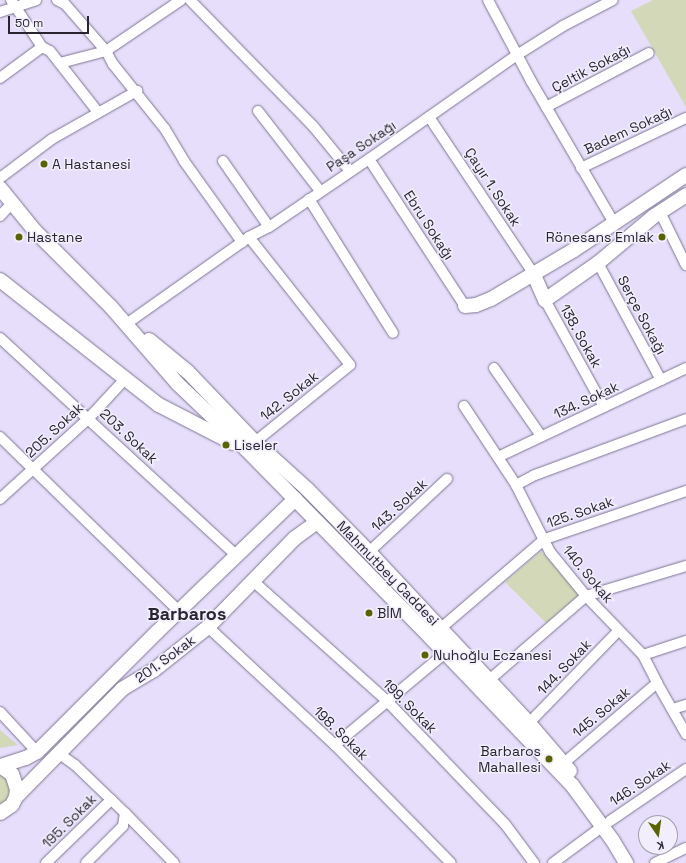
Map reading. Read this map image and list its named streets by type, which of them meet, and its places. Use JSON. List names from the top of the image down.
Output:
{
  "streets": {
    "main road": ["Mahmutbey Caddesi", "201. Sokak"],
    "street": [
      "Çeltik Sokağı",
      "Badem Sokağı",
      "Paşa Sokağı",
      "Çayır 1. Sokak",
      "Ebru Sokağı",
      "Serçe Sokağı",
      "138. Sokak",
      "142. Sokak",
      "134. Sokak",
      "205. Sokak",
      "203. Sokak",
      "143. Sokak",
      "125. Sokak",
      "140. Sokak",
      "144. Sokak",
      "199. Sokak",
      "145. Sokak",
      "198. Sokak",
      "146. Sokak",
      "195. Sokak"
    ]
  },
  "crossings": [
    ["Paşa Sokağı", "Çayır 1. Sokak"],
    ["Paşa Sokağı", "Ebru Sokağı"],
    ["Paşa Sokağı", "142. Sokak"],
    ["Paşa Sokağı", "Mahmutbey Caddesi"],
    ["Serçe Sokağı", "134. Sokak"],
    ["138. Sokak", "134. Sokak"],
    ["142. Sokak", "Mahmutbey Caddesi"],
    ["134. Sokak", "140. Sokak"],
    ["205. Sokak", "203. Sokak"],
    ["203. Sokak", "201. Sokak"],
    ["143. Sokak", "Mahmutbey Caddesi"],
    ["125. Sokak", "Mahmutbey Caddesi"],
    ["125. Sokak", "140. Sokak"],
    ["Mahmutbey Caddesi", "201. Sokak"],
    ["Mahmutbey Caddesi", "144. Sokak"],
    ["Mahmutbey Caddesi", "145. Sokak"],
    ["Mahmutbey Caddesi", "146. Sokak"],
    ["140. Sokak", "144. Sokak"],
    ["140. Sokak", "145. Sokak"],
    ["201. Sokak", "199. Sokak"],
    ["201. Sokak", "198. Sokak"]
  ],
  "districts": ["Barbaros"],
  "places": [
    "A Hastanesi",
    "Hastane",
    "Rönesans Emlak",
    "Liseler",
    "BİM",
    "Nuhoğlu Eczanesi",
    "Barbaros Mahallesi"
  ],
  "scale_bar": "50 m",
  "north": "bottom"
}
